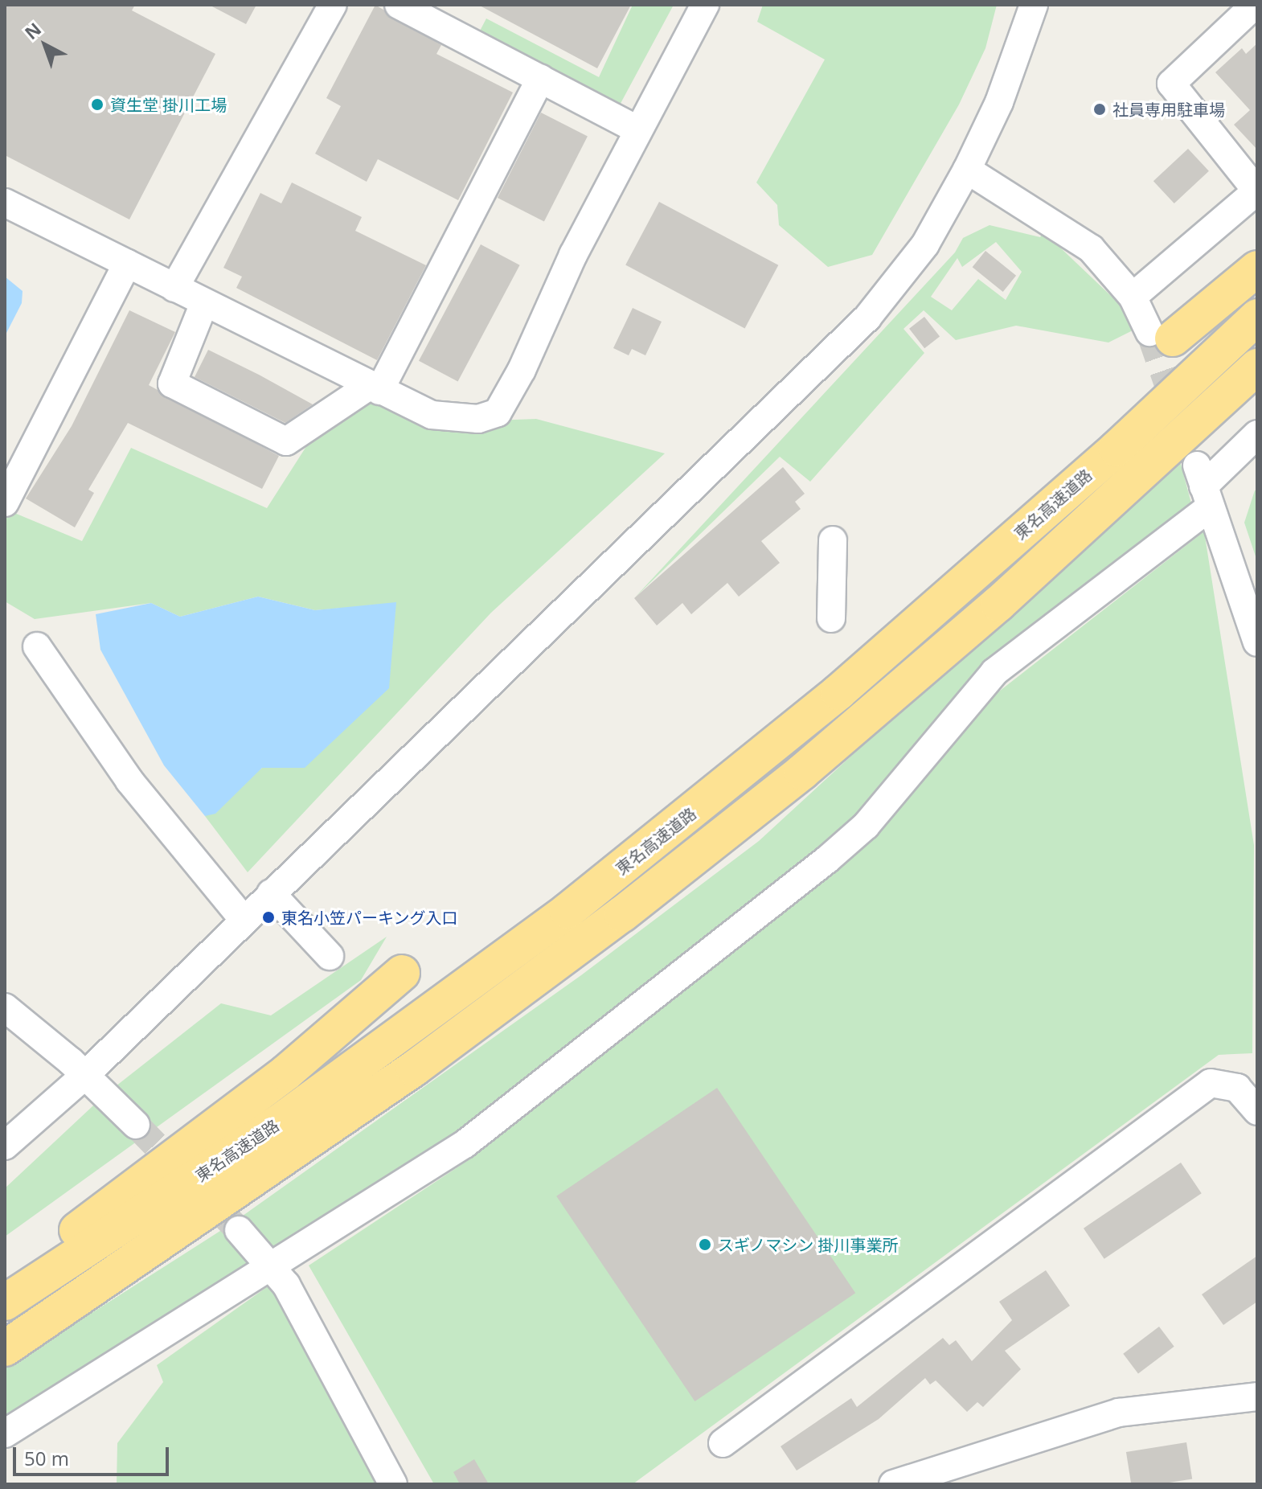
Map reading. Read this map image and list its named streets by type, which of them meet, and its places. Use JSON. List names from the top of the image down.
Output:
{
  "streets": {
    "highway": ["東名高速道路"]
  },
  "places": [
    "資生堂 掛川工場",
    "社員専用駐車場",
    "東名小笠パーキング入口",
    "スギノマシン 掛川事業所"
  ],
  "scale_bar": "50 m",
  "north": "top left"
}
